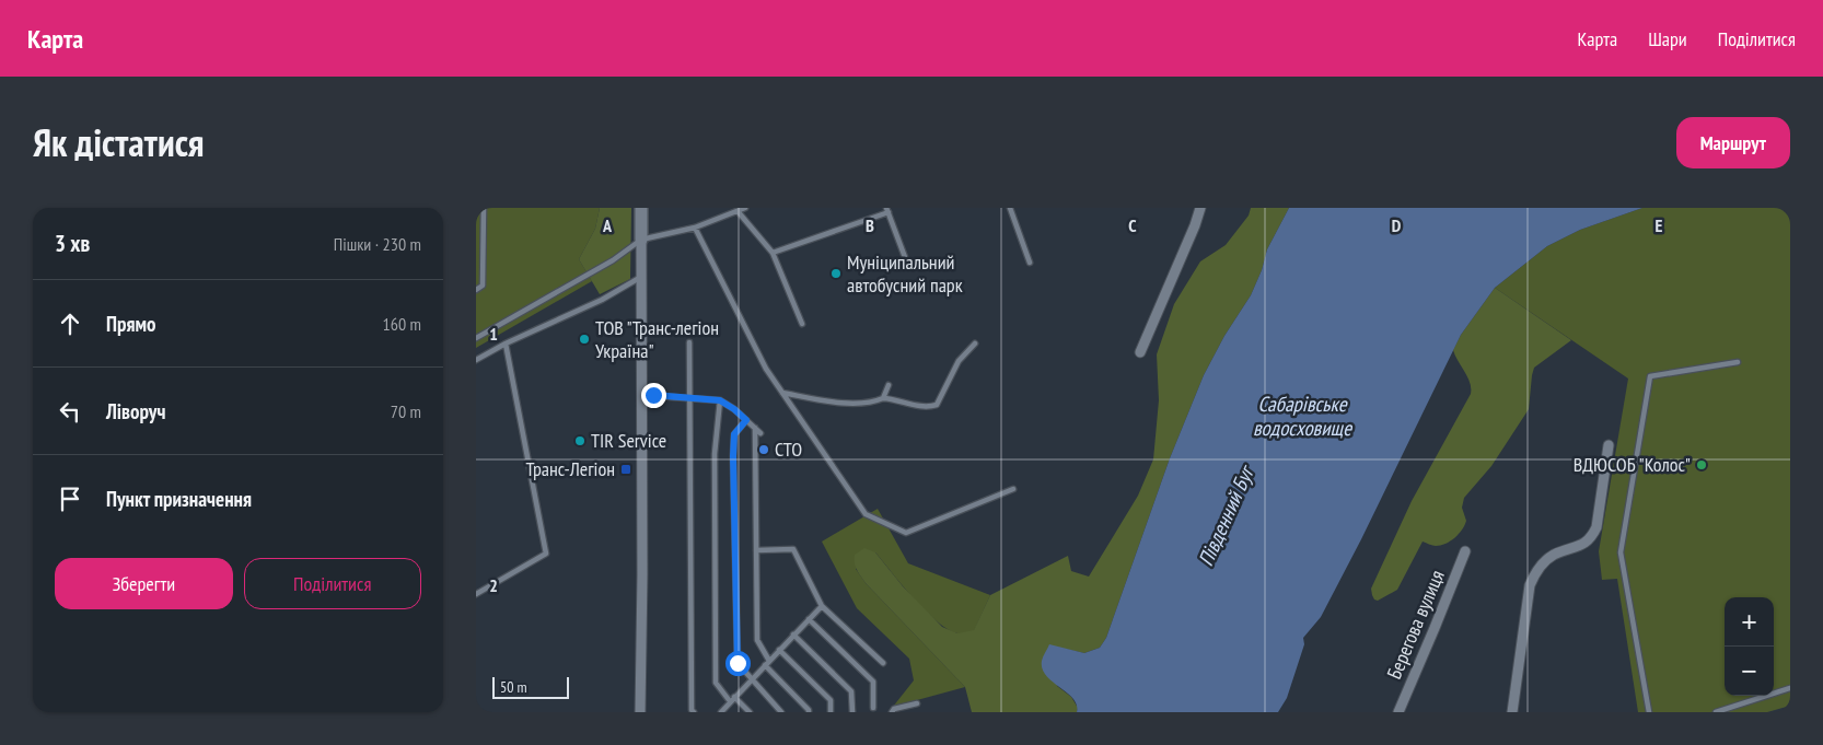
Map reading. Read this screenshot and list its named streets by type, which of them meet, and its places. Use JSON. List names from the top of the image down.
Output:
{
  "streets": {
    "street": ["Берегова вулиця"]
  },
  "water": ["Сабарівське водосховище", "Південний Буг"],
  "places": {
    "other": [
      "Муніципальний автобусний парк",
      "ТОВ \"Транс-легіон Україна\"",
      "TIR Service",
      "СТО",
      "ВДЮСОБ \"Колос\""
    ],
    "transit": ["Транс-Легіон"]
  },
  "scale_bar": "50 m",
  "page": {
    "header": "Карта",
    "nav": ["Карта", "Шари", "Поділитися"],
    "title": "Як дістатися",
    "buttons": [
      "Маршрут",
      ["Зберегти", "Поділитися"]
    ],
    "heading": ["3 хв", "Пішки · 230 m"],
    "list": [
      ["Прямо", "160 m"],
      ["Ліворуч", "70 m"],
      "Пункт призначення"
    ],
    "map_buttons": ["+", "−"],
    "scale": "50 m"
  },
  "grid": {
    "columns": [
      "A",
      "B",
      "C",
      "D",
      "E"
    ],
    "rows": ["1", "2"]
  }
}
